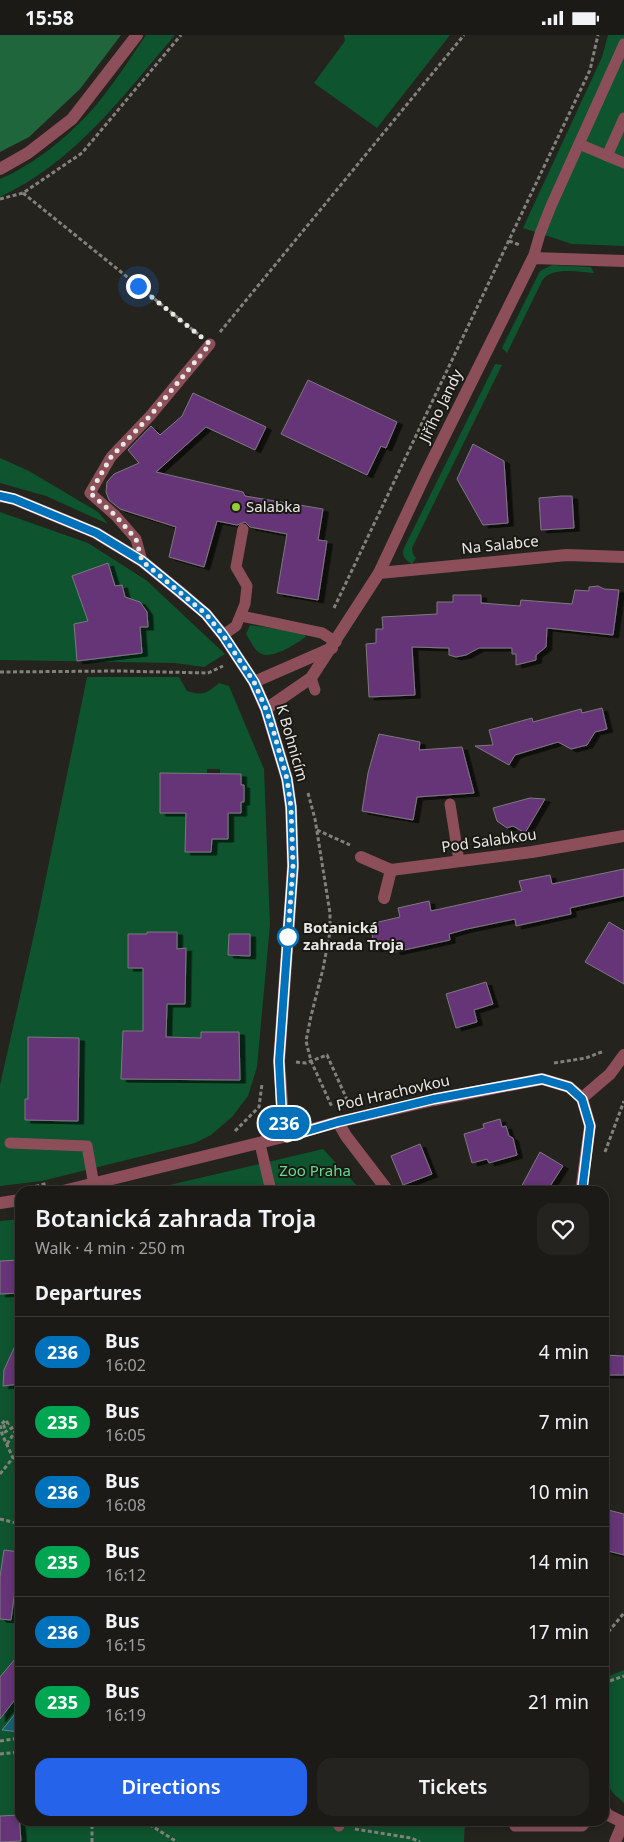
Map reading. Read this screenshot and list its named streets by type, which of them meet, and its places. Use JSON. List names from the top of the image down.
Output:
{
  "streets": {
    "street": [
      "Jiřího Jandy",
      "Na Salabce",
      "K Bohnicím",
      "Pod Salabkou",
      "Pod Hrachovkou"
    ]
  },
  "crossings": [
    ["Jiřího Jandy", "Na Salabce"],
    ["Jiřího Jandy", "K Bohnicím"],
    ["K Bohnicím", "Pod Hrachovkou"]
  ],
  "parks": ["Zoo Praha"],
  "places": ["Salabka", "Botanická zahrada Troja"],
  "lines": ["bus line 236"],
  "page": {
    "status": "15:58",
    "on_map": "236",
    "heading": [
      ["Botanická zahrada Troja", "Walk · 4 min · 250 m"],
      "Departures"
    ],
    "list": [
      {
        "mark": "236",
        "name": "Bus",
        "note": "16:02",
        "value": "4 min"
      },
      {
        "mark": "235",
        "name": "Bus",
        "note": "16:05",
        "value": "7 min"
      },
      {
        "mark": "236",
        "name": "Bus",
        "note": "16:08",
        "value": "10 min"
      },
      {
        "mark": "235",
        "name": "Bus",
        "note": "16:12",
        "value": "14 min"
      },
      {
        "mark": "236",
        "name": "Bus",
        "note": "16:15",
        "value": "17 min"
      },
      {
        "mark": "235",
        "name": "Bus",
        "note": "16:19",
        "value": "21 min"
      }
    ],
    "buttons": ["Directions", "Tickets"]
  }
}
